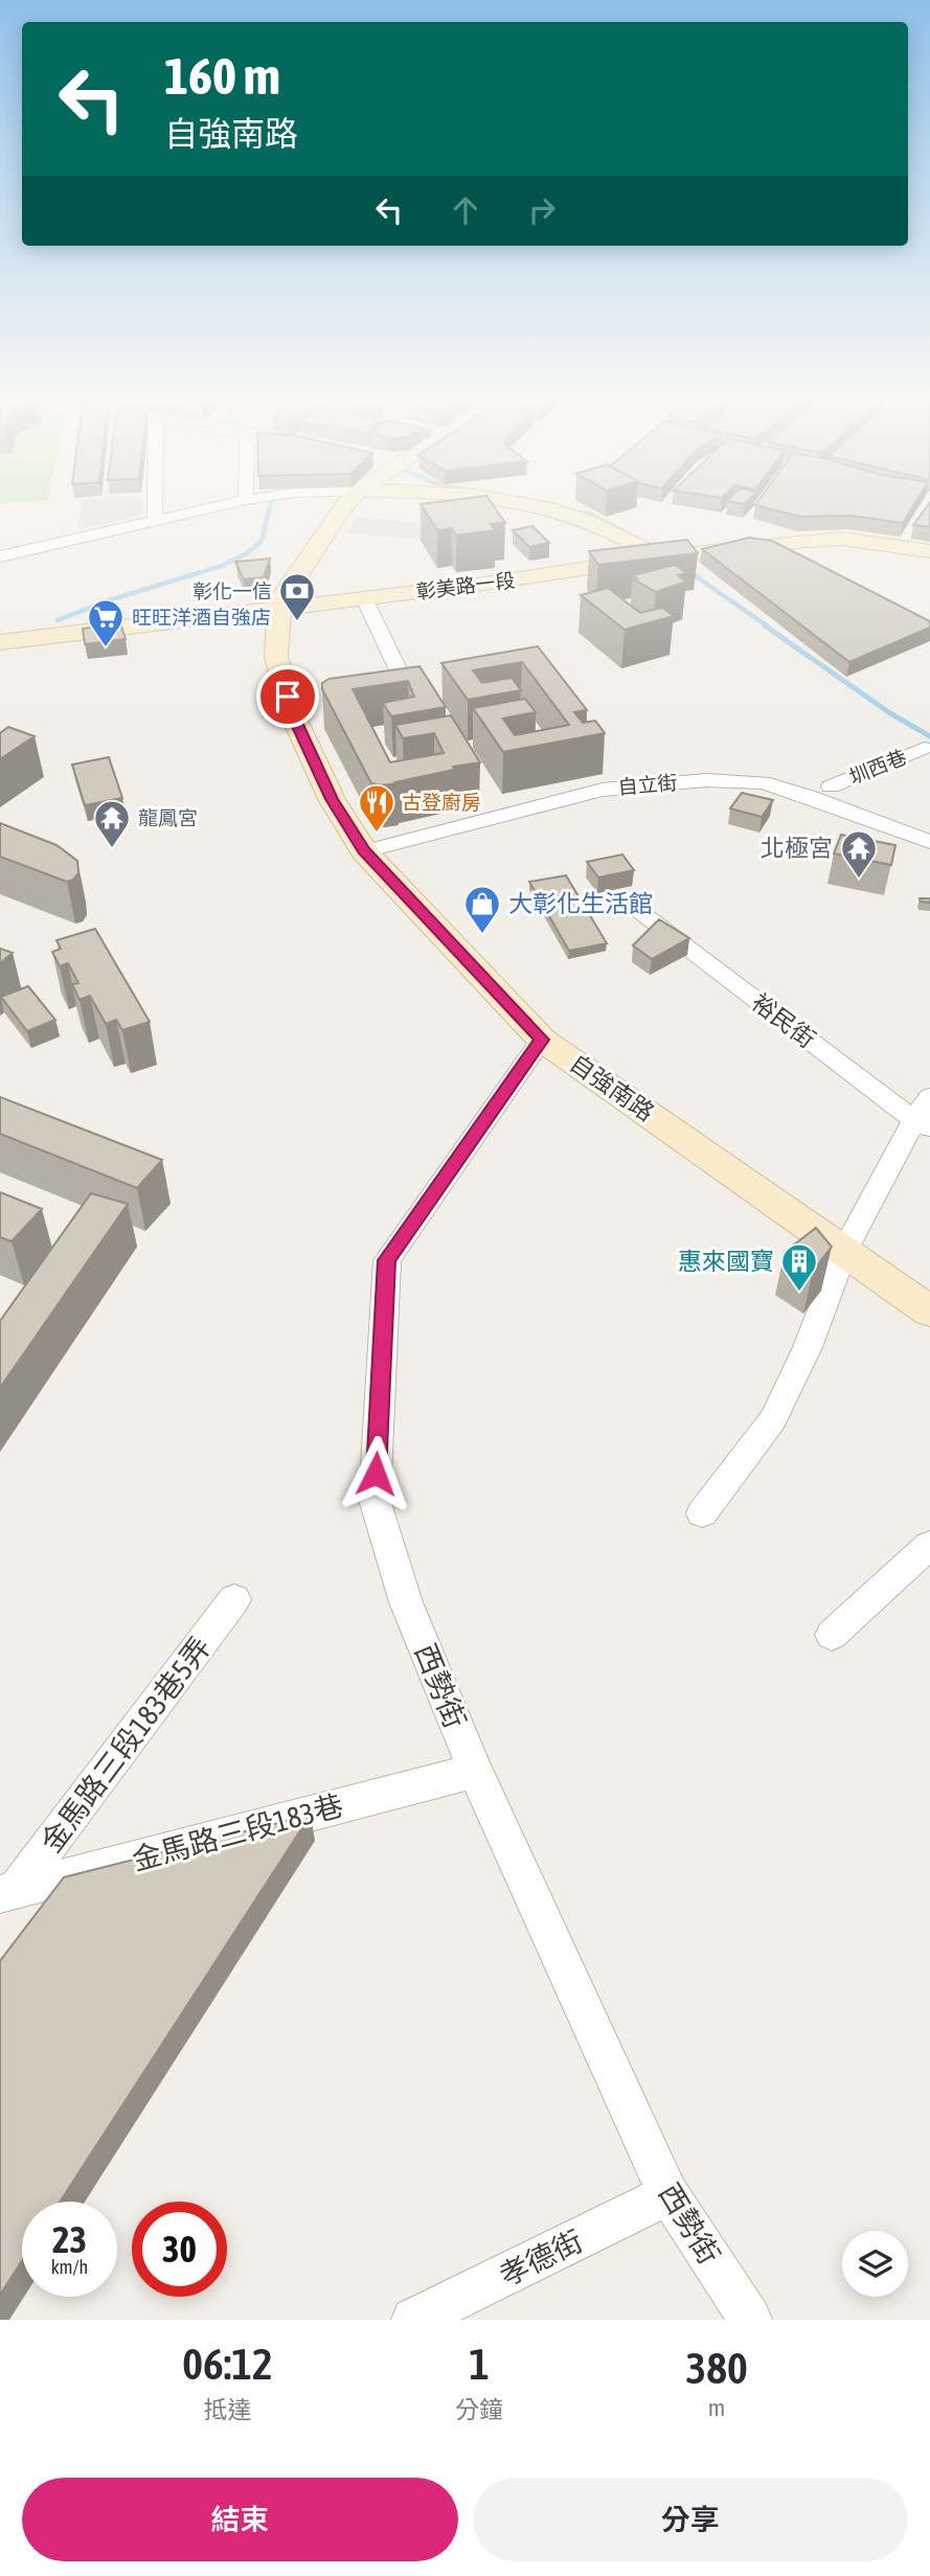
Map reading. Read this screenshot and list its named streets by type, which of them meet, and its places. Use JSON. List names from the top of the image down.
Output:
{
  "streets": {
    "street": [
      "彰美路一段",
      "圳西巷",
      "自立街",
      "裕民街",
      "自強南路",
      "西勢街",
      "金馬路三段183巷5弄",
      "金馬路三段183巷",
      "孝德街"
    ]
  },
  "crossings": [
    ["彰美路一段", "自強南路"],
    ["自立街", "自強南路"],
    ["自強南路", "西勢街"],
    ["西勢街", "金馬路三段183巷"],
    ["西勢街", "孝德街"],
    ["金馬路三段183巷5弄", "金馬路三段183巷"]
  ],
  "places": {
    "bank": ["彰化一信"],
    "supermarket": ["旺旺洋酒自強店"],
    "restaurant": ["古登廚房"],
    "temple": ["龍鳳宮", "北極宮"],
    "shop": ["大彰化生活館"],
    "building": ["惠來國寶"]
  },
  "page": {
    "turn": ["160 m", "自強南路"],
    "speed": "23 km/h",
    "limit": "30",
    "eta": [
      "06:12",
      "抵達",
      "1",
      "分鐘",
      "380",
      "m"
    ],
    "buttons": ["結束", "分享"]
  }
}
